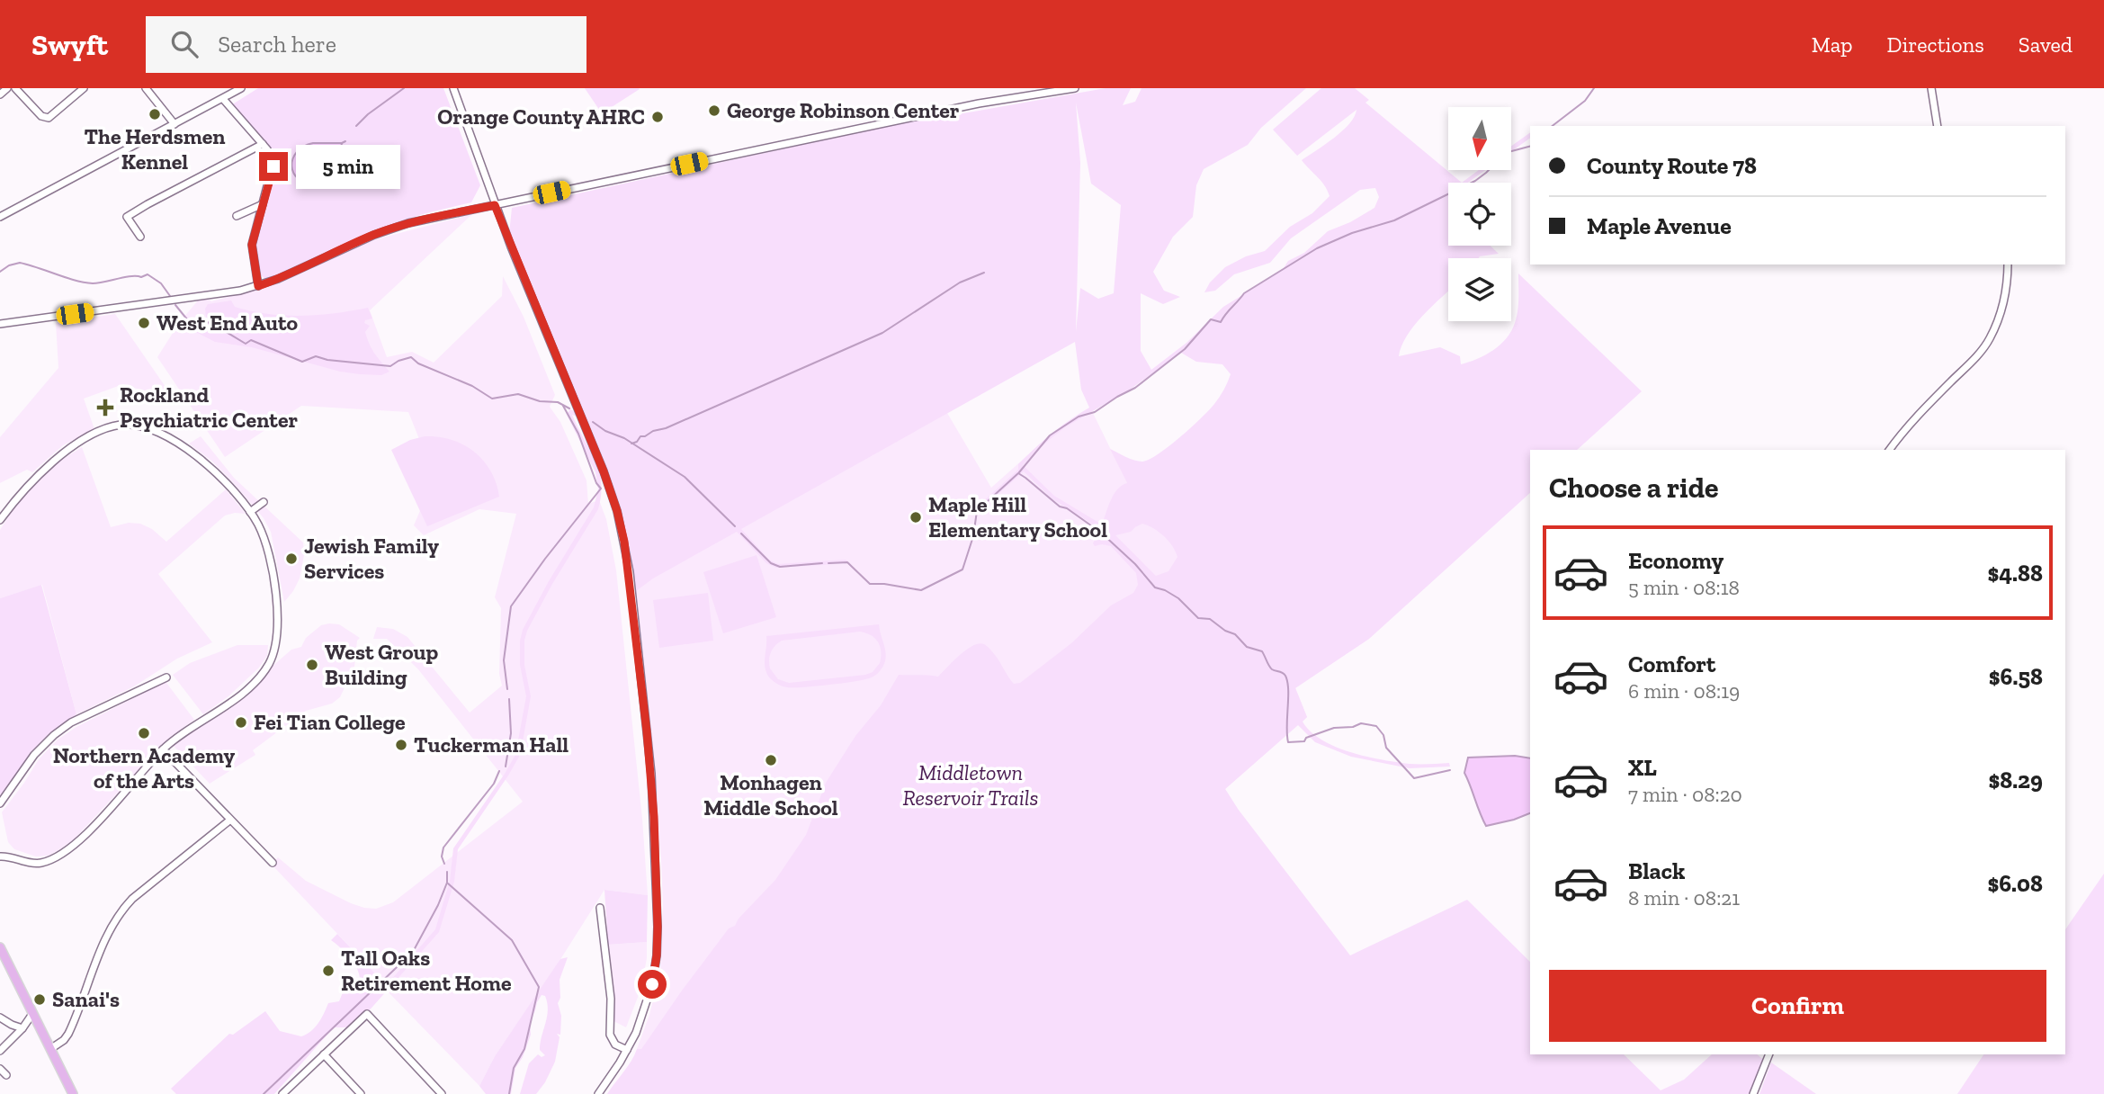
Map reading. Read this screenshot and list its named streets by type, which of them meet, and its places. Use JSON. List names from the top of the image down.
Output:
{
  "parks": ["Middletown Reservoir Trails"],
  "places": {
    "other": [
      "George Robinson Center",
      "The Herdsmen Kennel",
      "Orange County AHRC",
      "West End Auto",
      "Maple Hill Elementary School",
      "Jewish Family Services",
      "West Group Building",
      "Fei Tian College",
      "Northern Academy of the Arts",
      "Tuckerman Hall",
      "Monhagen Middle School",
      "Tall Oaks Retirement Home",
      "Sanai's"
    ],
    "health": ["Rockland Psychiatric Center"]
  },
  "north": "bottom",
  "page": {
    "header": "Swyft",
    "search": "Search here",
    "nav": ["Map", "Directions", "Saved"],
    "banner": ["County Route 78", "Maple Avenue"],
    "bubble": "5 min",
    "heading": "Choose a ride",
    "list": [
      {
        "name": "Economy",
        "note": "5 min · 08:18",
        "value": "$4.88"
      },
      {
        "name": "Comfort",
        "note": "6 min · 08:19",
        "value": "$6.58"
      },
      {
        "name": "XL",
        "note": "7 min · 08:20",
        "value": "$8.29"
      },
      {
        "name": "Black",
        "note": "8 min · 08:21",
        "value": "$6.08"
      }
    ],
    "buttons": "Confirm"
  }
}
